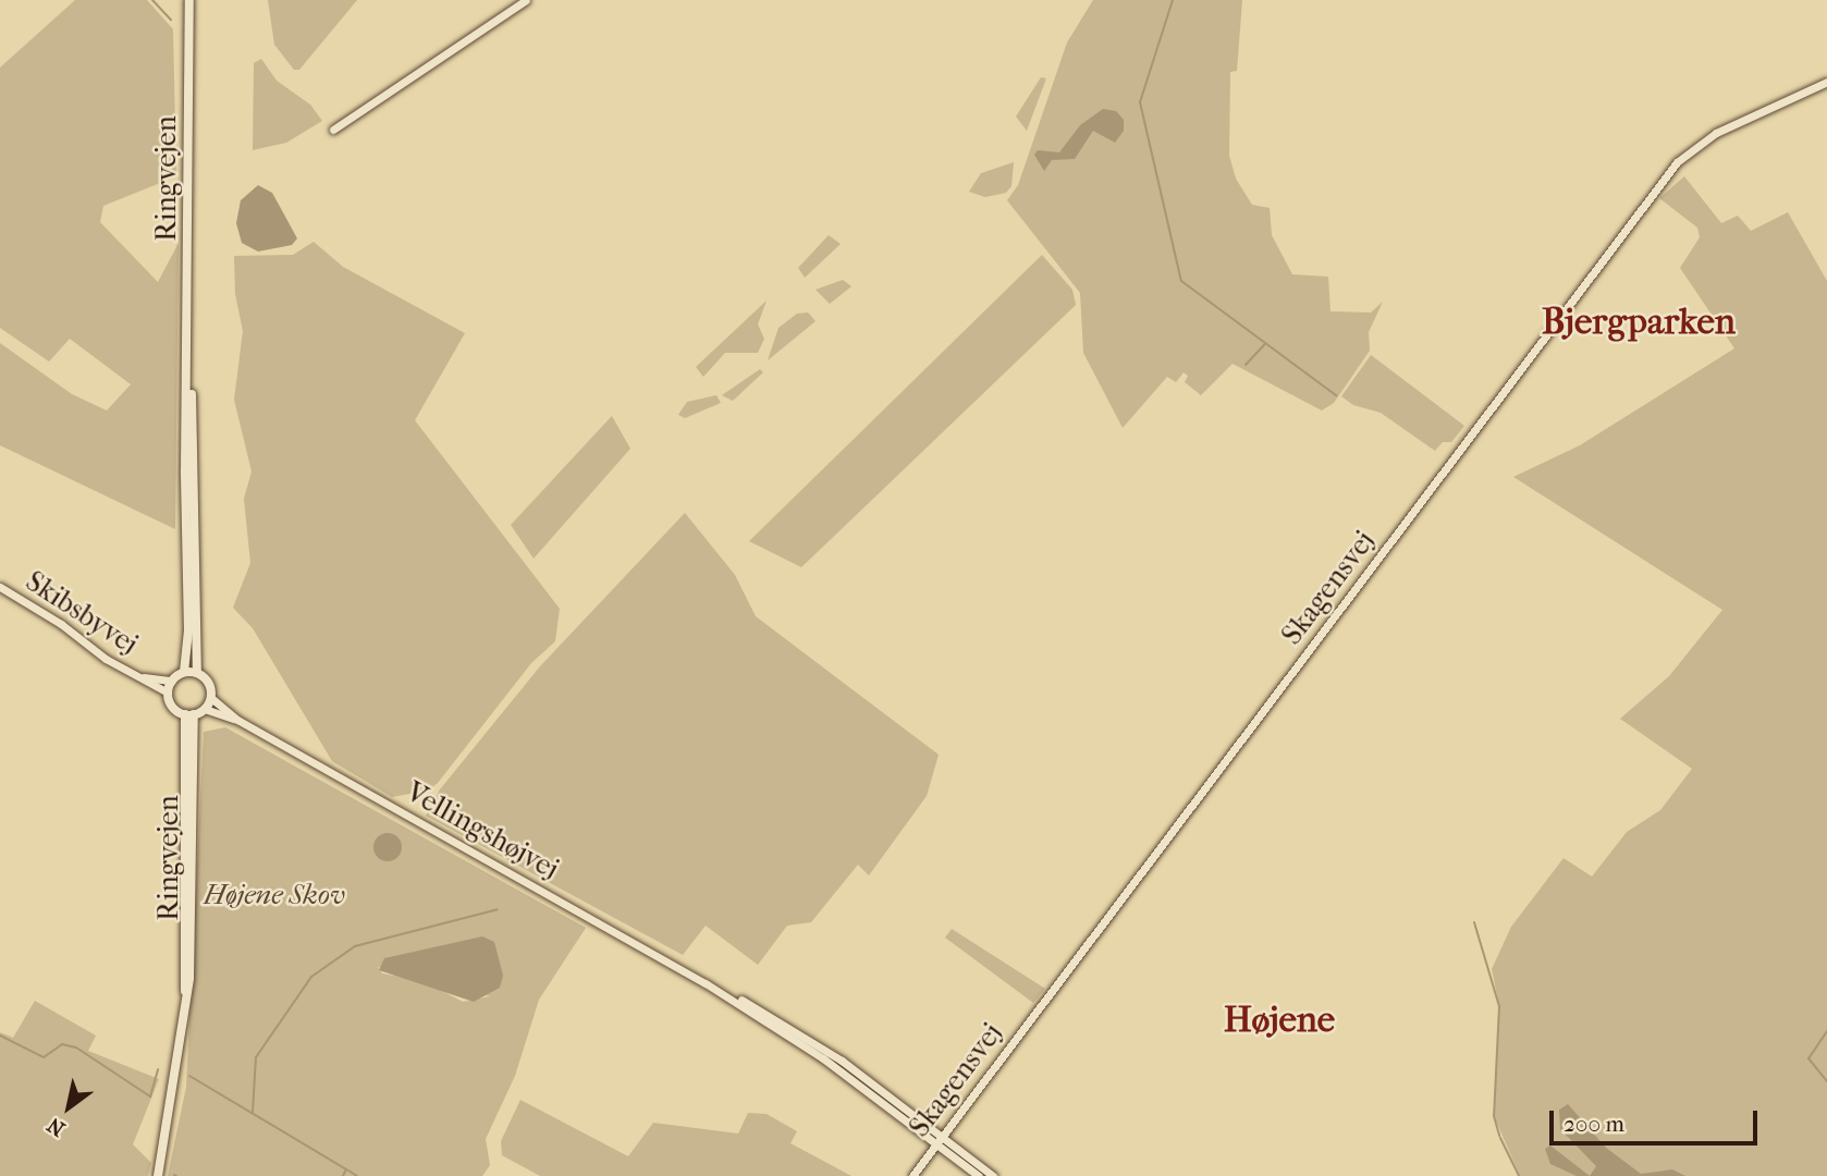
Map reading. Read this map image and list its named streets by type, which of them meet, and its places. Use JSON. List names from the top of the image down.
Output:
{
  "streets": {
    "main road": ["Ringvejen"],
    "street": ["Skagensvej", "Skibsbyvej", "Vellingshøjvej"]
  },
  "crossings": [
    ["Ringvejen", "Skibsbyvej"],
    ["Ringvejen", "Vellingshøjvej"],
    ["Skagensvej", "Vellingshøjvej"],
    ["Skibsbyvej", "Vellingshøjvej"]
  ],
  "districts": ["Bjergparken", "Højene"],
  "parks": ["Højene Skov"],
  "scale_bar": "200 m",
  "north": "bottom left"
}
